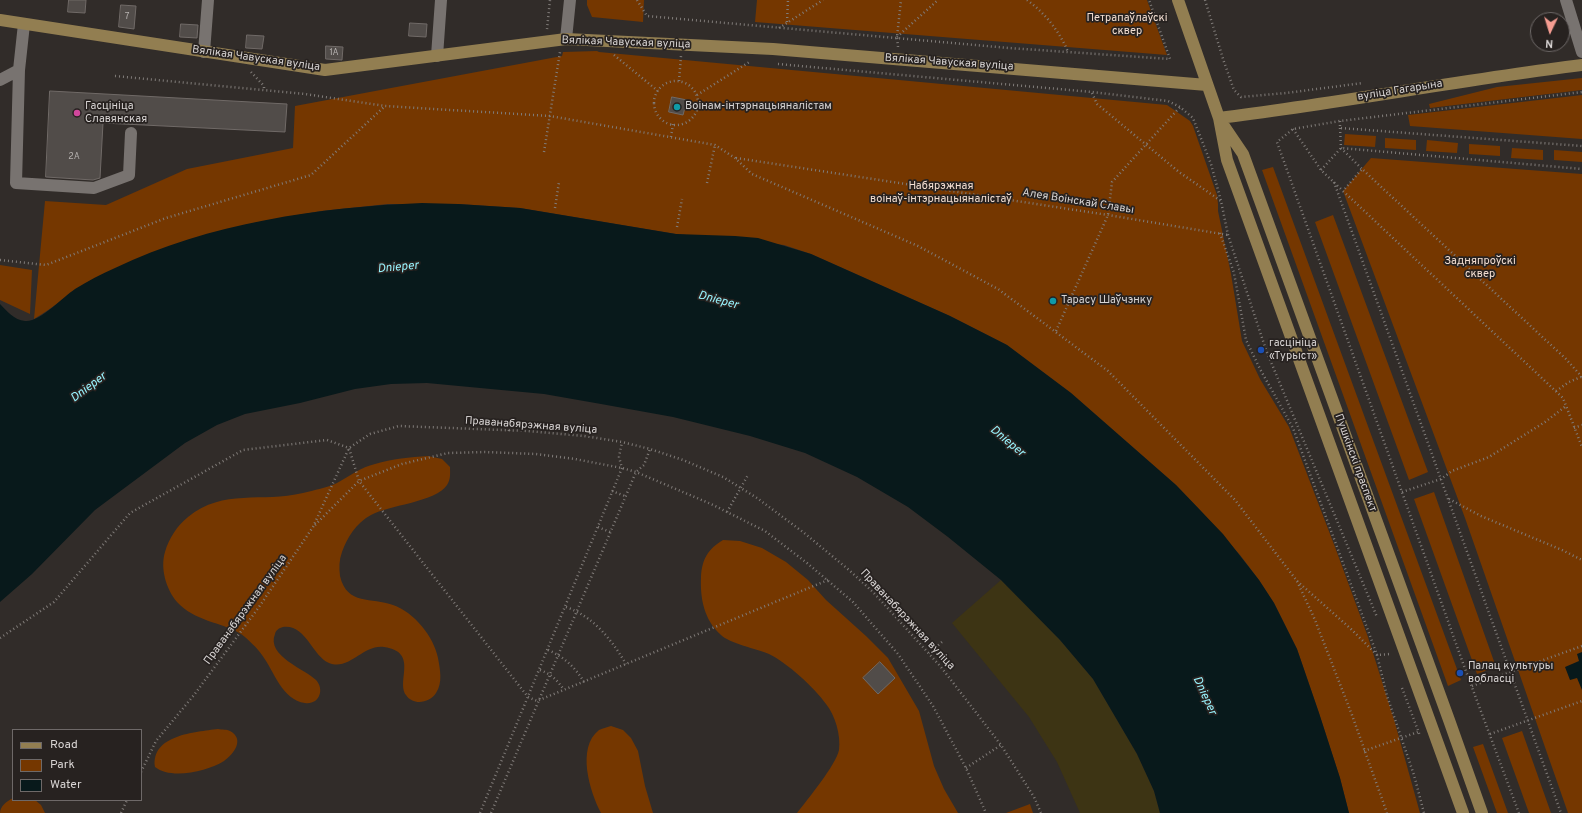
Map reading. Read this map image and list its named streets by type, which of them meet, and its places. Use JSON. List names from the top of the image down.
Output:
{
  "streets": {
    "main road": ["Вялікая Чавуская вуліца", "вуліца Гагарына", "Пушкінскі праспект"],
    "path": ["Алея Воінскай Славы", "Праванабярэжная вуліца"]
  },
  "crossings": [
    ["Вялікая Чавуская вуліца", "Пушкінскі праспект"],
    ["вуліца Гагарына", "Пушкінскі праспект"]
  ],
  "water": ["Dnieper"],
  "parks": ["Петрапаўлаўскі сквер", "Набярэжная воінаў-інтэрнацыяналістаў", "Задняпроўскі сквер"],
  "places": [
    "Воінам-інтэрнацыяналістам",
    "Гасцініца Славянская",
    "Тарасу Шаўчэнку",
    "гасцініца «Турыст»",
    "Палац культуры вобласці"
  ],
  "house_numbers": ["7", "1А", "2А"],
  "legend": ["Road", "Park", "Water"],
  "north": "bottom"
}
